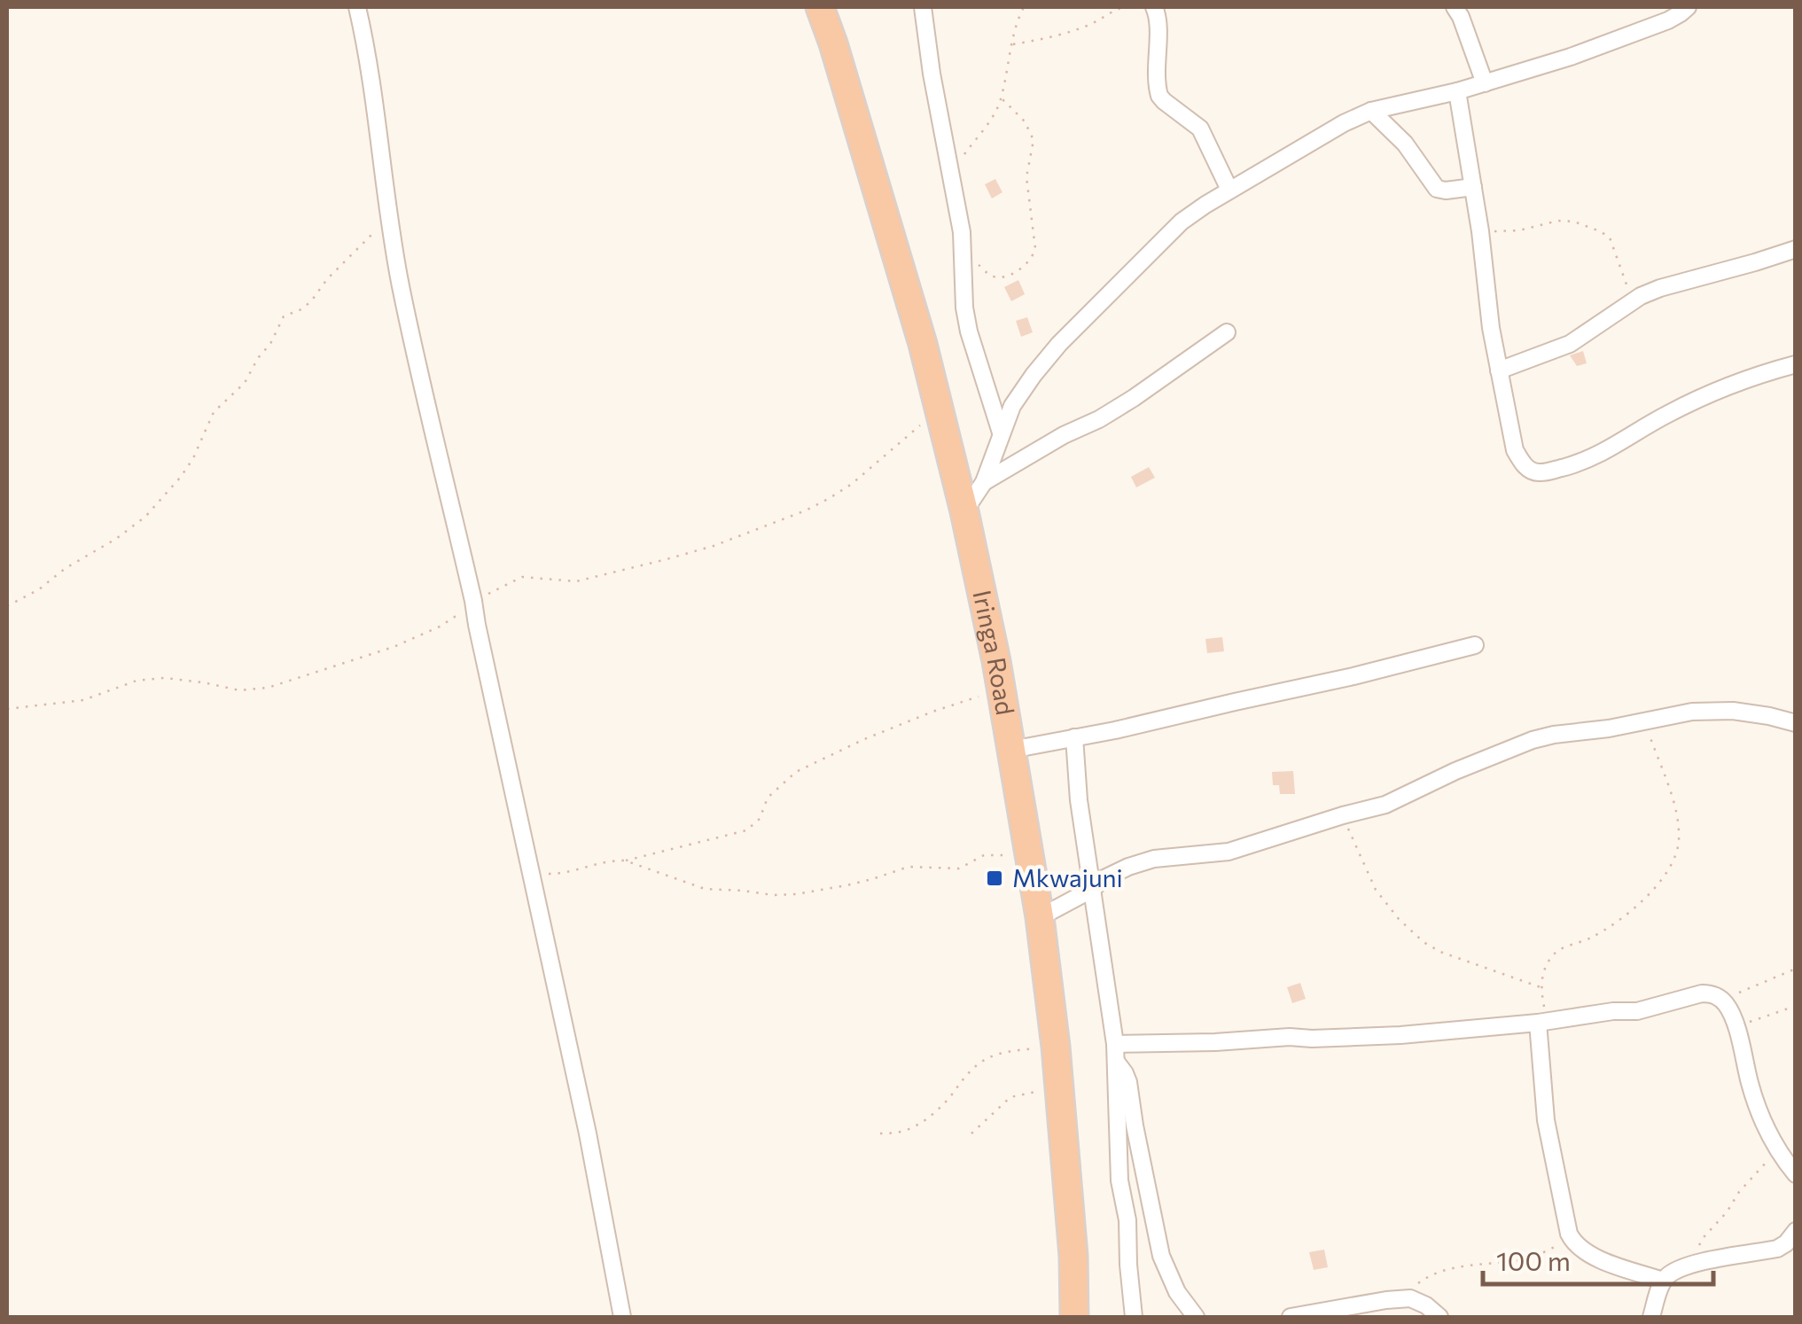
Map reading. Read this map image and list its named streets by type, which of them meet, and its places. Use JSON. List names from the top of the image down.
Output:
{
  "streets": {
    "highway": ["Iringa Road"]
  },
  "places": {
    "transit": ["Mkwajuni"]
  },
  "scale_bar": "100 m"
}
